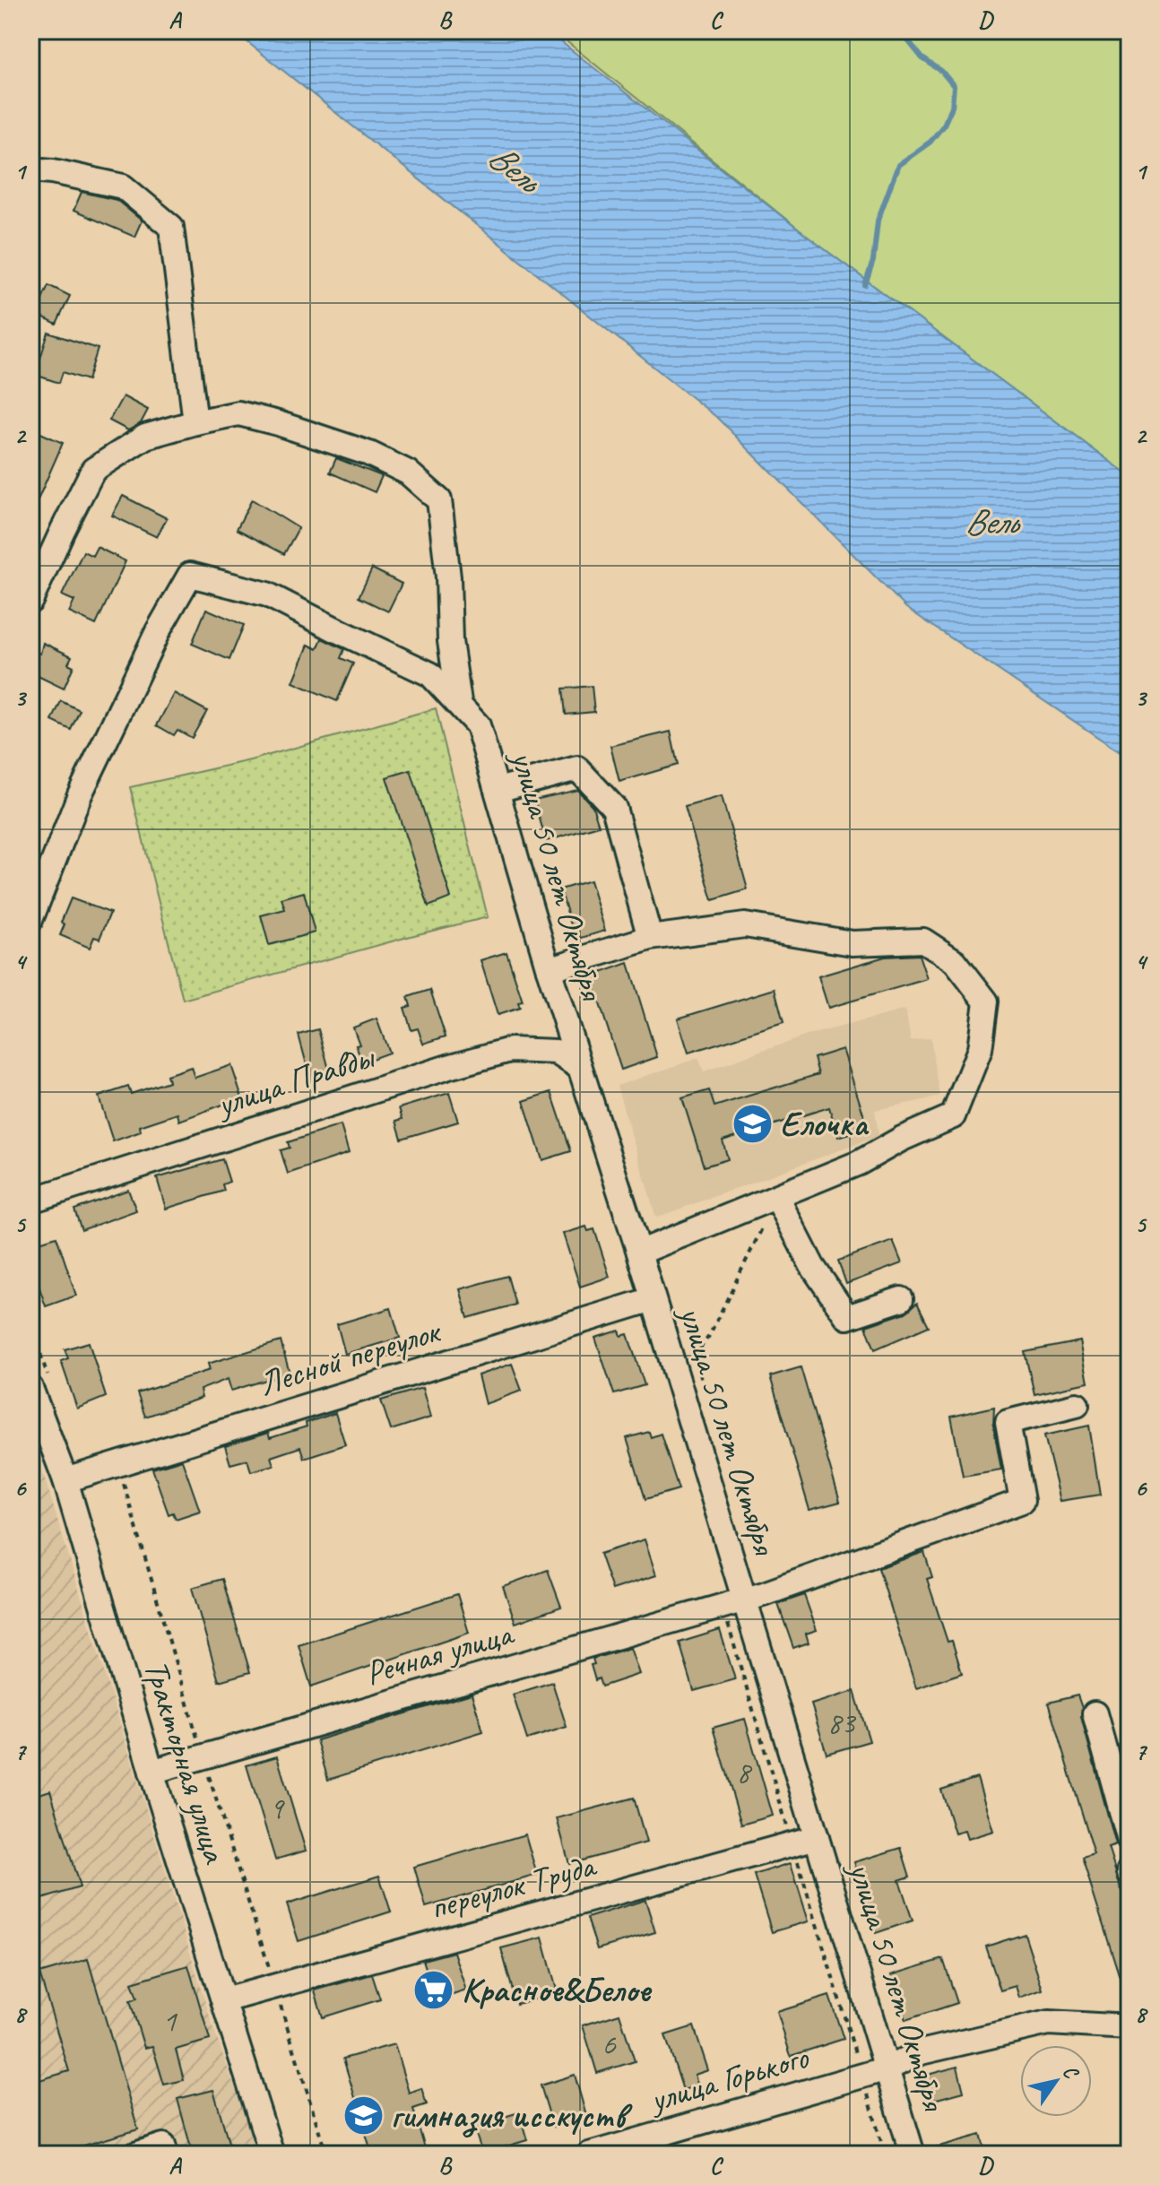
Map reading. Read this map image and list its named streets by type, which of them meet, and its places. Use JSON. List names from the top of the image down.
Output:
{
  "streets": {
    "street": [
      "улица 50 лет Октября",
      "улица Правды",
      "Лесной переулок",
      "Речная улица",
      "Тракторная улица",
      "переулок Труда",
      "улица Горького"
    ]
  },
  "crossings": [
    ["улица 50 лет Октября", "улица Правды"],
    ["улица 50 лет Октября", "Лесной переулок"],
    ["улица 50 лет Октября", "Речная улица"],
    ["улица 50 лет Октября", "переулок Труда"],
    ["улица 50 лет Октября", "улица Горького"],
    ["Лесной переулок", "Тракторная улица"],
    ["Речная улица", "Тракторная улица"],
    ["Тракторная улица", "переулок Труда"]
  ],
  "water": ["Вель"],
  "places": {
    "school or university": ["Елочка", "гимназия исскуств"],
    "supermarket": ["Красное&Белое"]
  },
  "house_numbers": [
    "83",
    "8",
    "9",
    "1",
    "6"
  ],
  "north": "top right",
  "grid": {
    "columns": [
      "A",
      "B",
      "C",
      "D"
    ],
    "rows": [
      "1",
      "2",
      "3",
      "4",
      "5",
      "6",
      "7",
      "8"
    ]
  }
}
